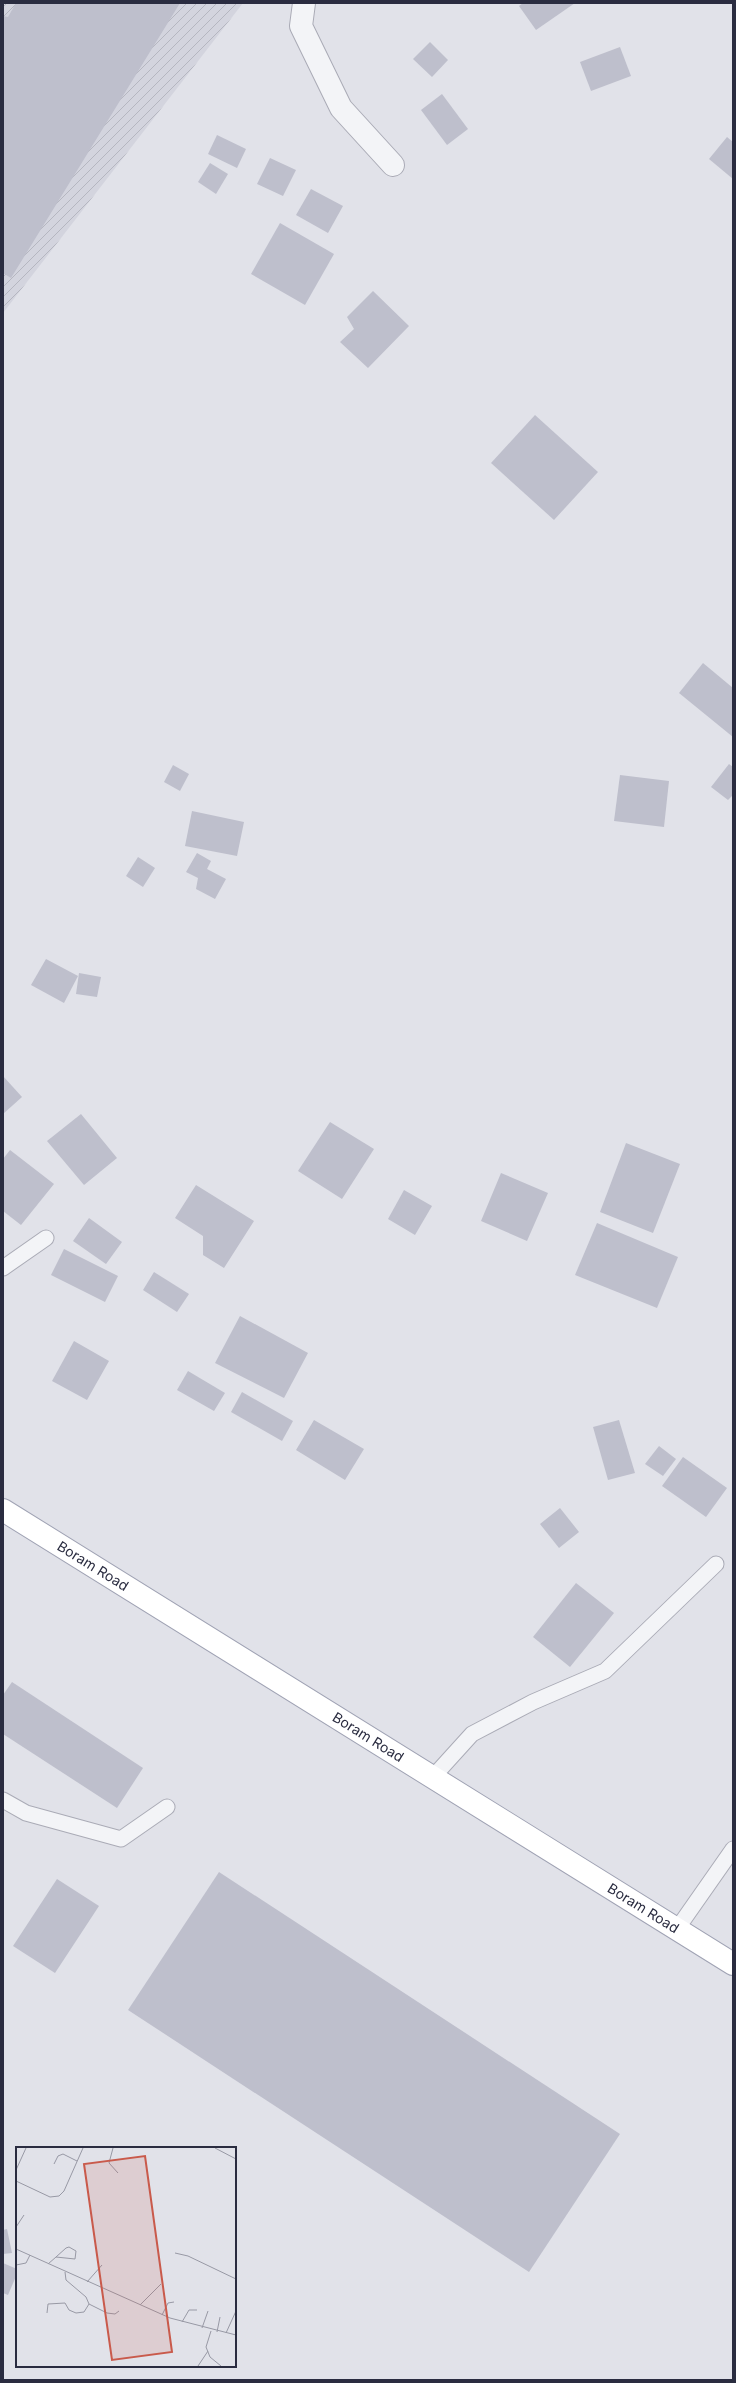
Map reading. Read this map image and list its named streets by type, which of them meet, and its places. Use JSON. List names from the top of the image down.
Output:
{
  "streets": {
    "main road": ["Boram Road"]
  }
}
